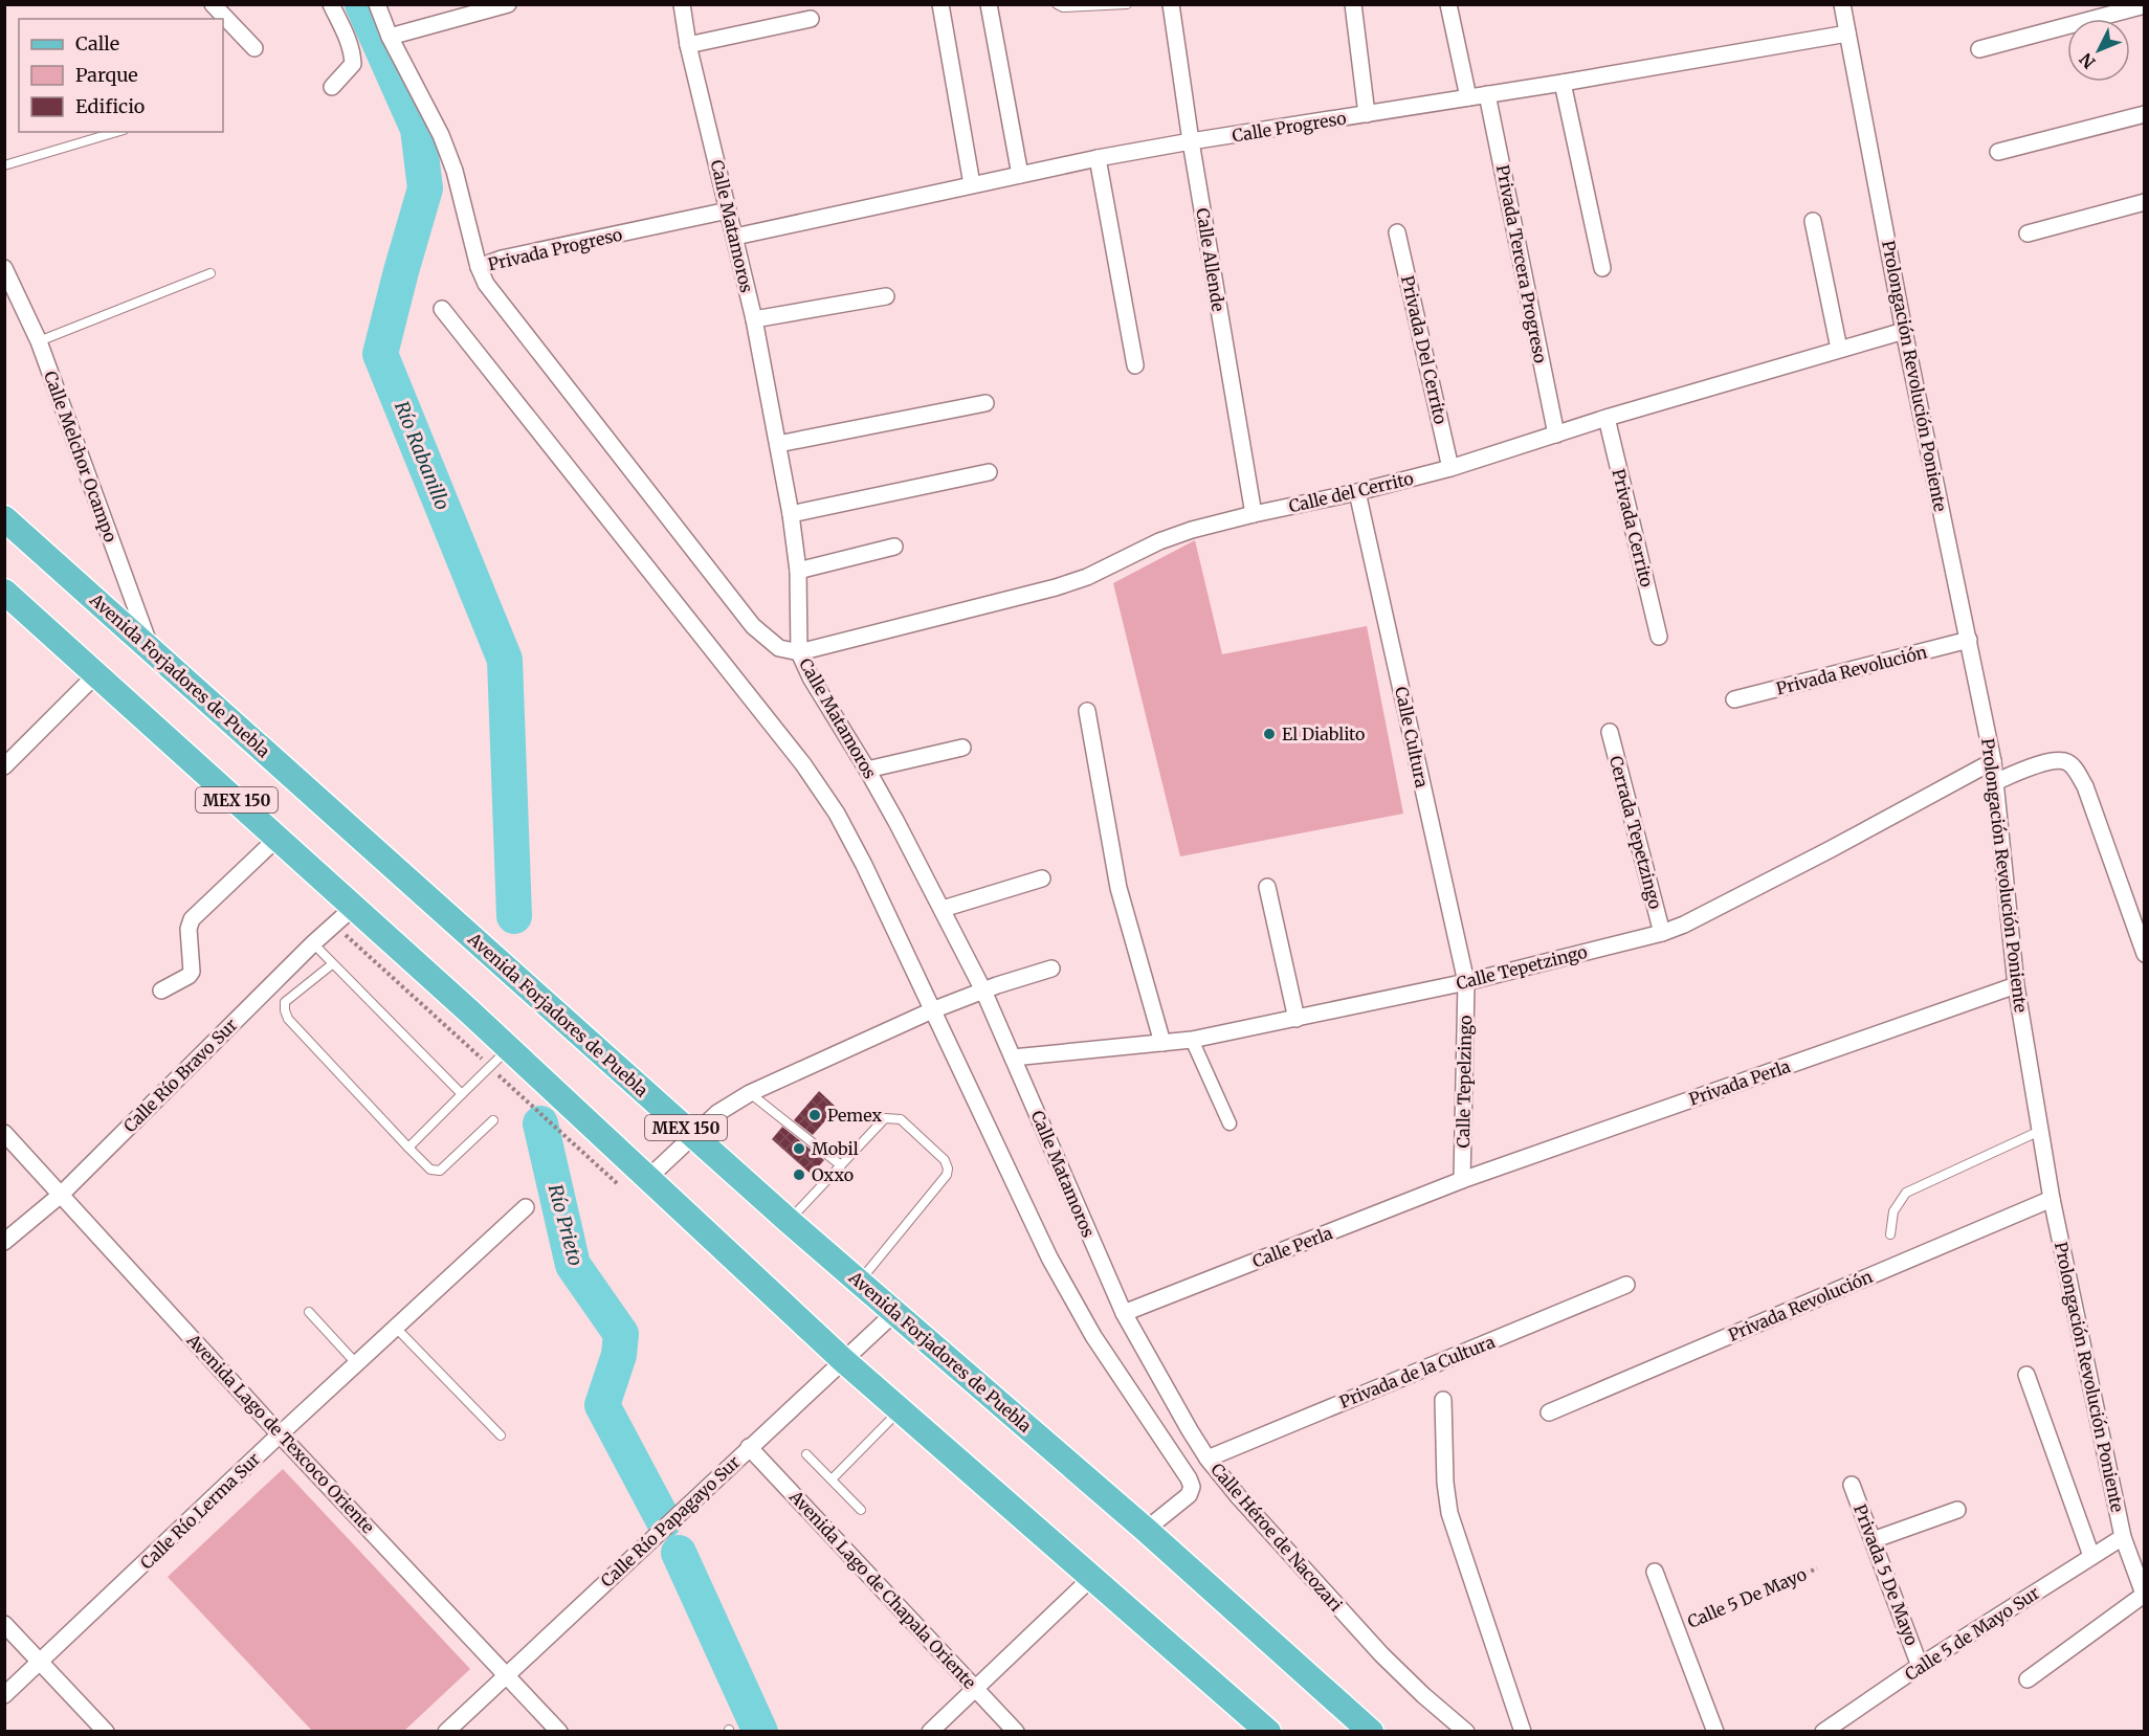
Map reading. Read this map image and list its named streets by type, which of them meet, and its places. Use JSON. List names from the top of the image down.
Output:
{
  "streets": {
    "main road": ["Avenida Forjadores de Puebla", "MEX 150"],
    "street": [
      "Calle Progreso",
      "Calle Matamoros",
      "Privada Progreso",
      "Calle Allende",
      "Privada Tercera Progreso",
      "Privada Del Cerrito",
      "Prolongación Revolución Poniente",
      "Calle Melchor Ocampo",
      "Calle del Cerrito",
      "Privada Cerrito",
      "Privada Revolución",
      "Calle Cultura",
      "Cerrada Tepetzingo",
      "Calle Tepetzingo",
      "Calle Río Bravo Sur",
      "Calle Tepelzingo",
      "Privada Perla",
      "Calle Perla",
      "Privada de la Cultura",
      "Avenida Lago de Texcoco Oriente",
      "Calle Río Lerma Sur",
      "Calle Río Papagayo Sur",
      "Calle Héroe de Nacozari",
      "Privada 5 De Mayo",
      "Avenida Lago de Chapala Oriente",
      "Calle 5 de Mayo Sur"
    ],
    "path": ["Calle 5 De Mayo"]
  },
  "crossings": [
    ["Calle Progreso", "Calle Matamoros"],
    ["Calle Progreso", "Calle Allende"],
    ["Calle Progreso", "Privada Tercera Progreso"],
    ["Calle Progreso", "Prolongación Revolución Poniente"],
    ["Calle Matamoros", "Privada Progreso"],
    ["Calle Matamoros", "Calle del Cerrito"],
    ["Calle Matamoros", "Calle Tepetzingo"],
    ["Calle Matamoros", "Calle Perla"],
    ["Calle Matamoros", "Calle Héroe de Nacozari"],
    ["Calle Allende", "Calle del Cerrito"],
    ["Privada Tercera Progreso", "Calle del Cerrito"],
    ["Privada Del Cerrito", "Calle del Cerrito"],
    ["Prolongación Revolución Poniente", "Calle del Cerrito"],
    ["Prolongación Revolución Poniente", "Privada Revolución"],
    ["Prolongación Revolución Poniente", "Calle Tepetzingo"],
    ["Prolongación Revolución Poniente", "Privada Perla"],
    ["Prolongación Revolución Poniente", "Calle 5 de Mayo Sur"],
    ["Calle Melchor Ocampo", "Avenida Forjadores de Puebla"],
    ["Calle del Cerrito", "Privada Cerrito"],
    ["Calle del Cerrito", "Calle Cultura"],
    ["Avenida Forjadores de Puebla", "Calle Río Papagayo Sur"],
    ["Calle Cultura", "Calle Tepetzingo"],
    ["Calle Cultura", "Calle Tepelzingo"],
    ["MEX 150", "Calle Río Bravo Sur"],
    ["MEX 150", "Calle Río Papagayo Sur"],
    ["Cerrada Tepetzingo", "Calle Tepetzingo"],
    ["Calle Tepetzingo", "Calle Tepelzingo"],
    ["Calle Río Bravo Sur", "Avenida Lago de Texcoco Oriente"],
    ["Calle Tepelzingo", "Privada Perla"],
    ["Calle Tepelzingo", "Calle Perla"],
    ["Privada Perla", "Calle Perla"],
    ["Calle Perla", "Calle Héroe de Nacozari"],
    ["Privada de la Cultura", "Calle Héroe de Nacozari"],
    ["Avenida Lago de Texcoco Oriente", "Calle Río Lerma Sur"],
    ["Avenida Lago de Texcoco Oriente", "Calle Río Papagayo Sur"],
    ["Calle Río Papagayo Sur", "Avenida Lago de Chapala Oriente"],
    ["Privada 5 De Mayo", "Calle 5 de Mayo Sur"]
  ],
  "water": ["Río Rabanillo", "Río Prieto"],
  "places": [
    "El Diablito",
    "Pemex",
    "Mobil",
    "Oxxo"
  ],
  "legend": ["Calle", "Parque", "Edificio"],
  "north": "bottom left"
}
